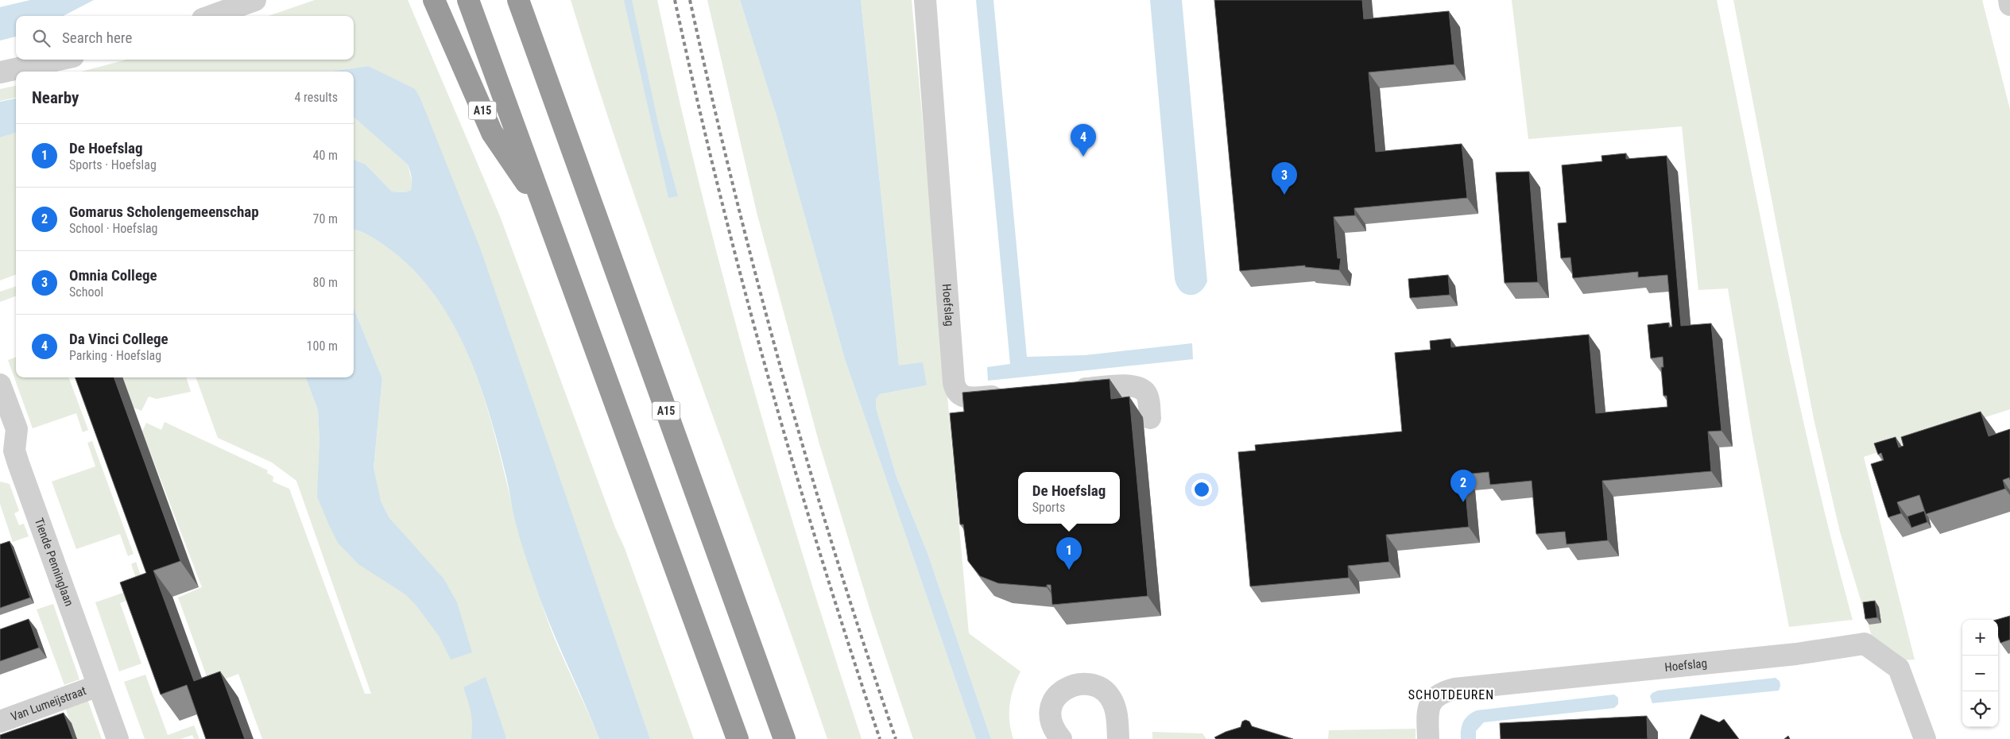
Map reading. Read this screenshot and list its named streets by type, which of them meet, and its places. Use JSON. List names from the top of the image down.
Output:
{
  "streets": {
    "highway": ["A15"],
    "street": ["Hoefslag", "Tiende Penninglaan", "Van Lumeijstraat"]
  },
  "crossings": [
    ["Tiende Penninglaan", "Van Lumeijstraat"]
  ],
  "districts": ["SCHOTDEUREN"],
  "page": {
    "search": "Search here",
    "heading": ["Nearby", "4 results"],
    "list": [
      {
        "mark": "1",
        "name": "De Hoefslag",
        "note": "Sports · Hoefslag",
        "value": "40 m"
      },
      {
        "mark": "2",
        "name": "Gomarus Scholengemeenschap",
        "note": "School · Hoefslag",
        "value": "70 m"
      },
      {
        "mark": "3",
        "name": "Omnia College",
        "note": "School",
        "value": "80 m"
      },
      {
        "mark": "4",
        "name": "Da Vinci College",
        "note": "Parking · Hoefslag",
        "value": "100 m"
      }
    ],
    "pins": [
      "4",
      "3",
      "2",
      "1"
    ],
    "popup": ["De Hoefslag", "Sports"],
    "map_buttons": ["+", "−"]
  }
}
